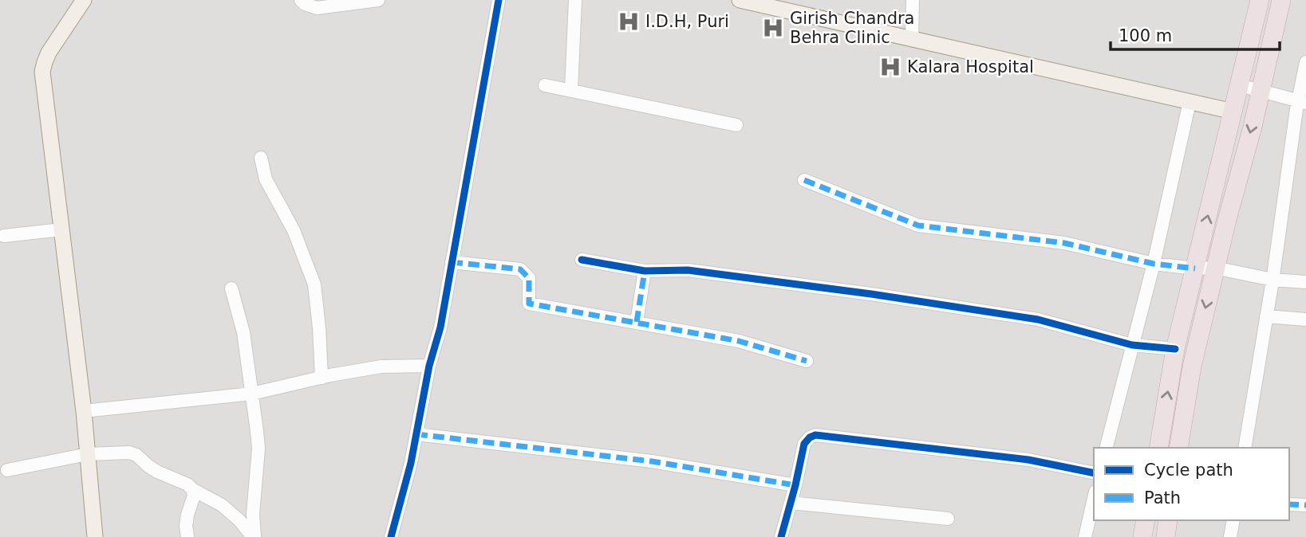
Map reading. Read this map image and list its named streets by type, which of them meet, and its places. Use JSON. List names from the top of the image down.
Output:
{
  "places": {
    "hospital": ["I.D.H, Puri", "Girish Chandra Behra Clinic", "Kalara Hospital"]
  },
  "legend": ["Cycle path", "Path"],
  "scale_bar": "100 m"
}
